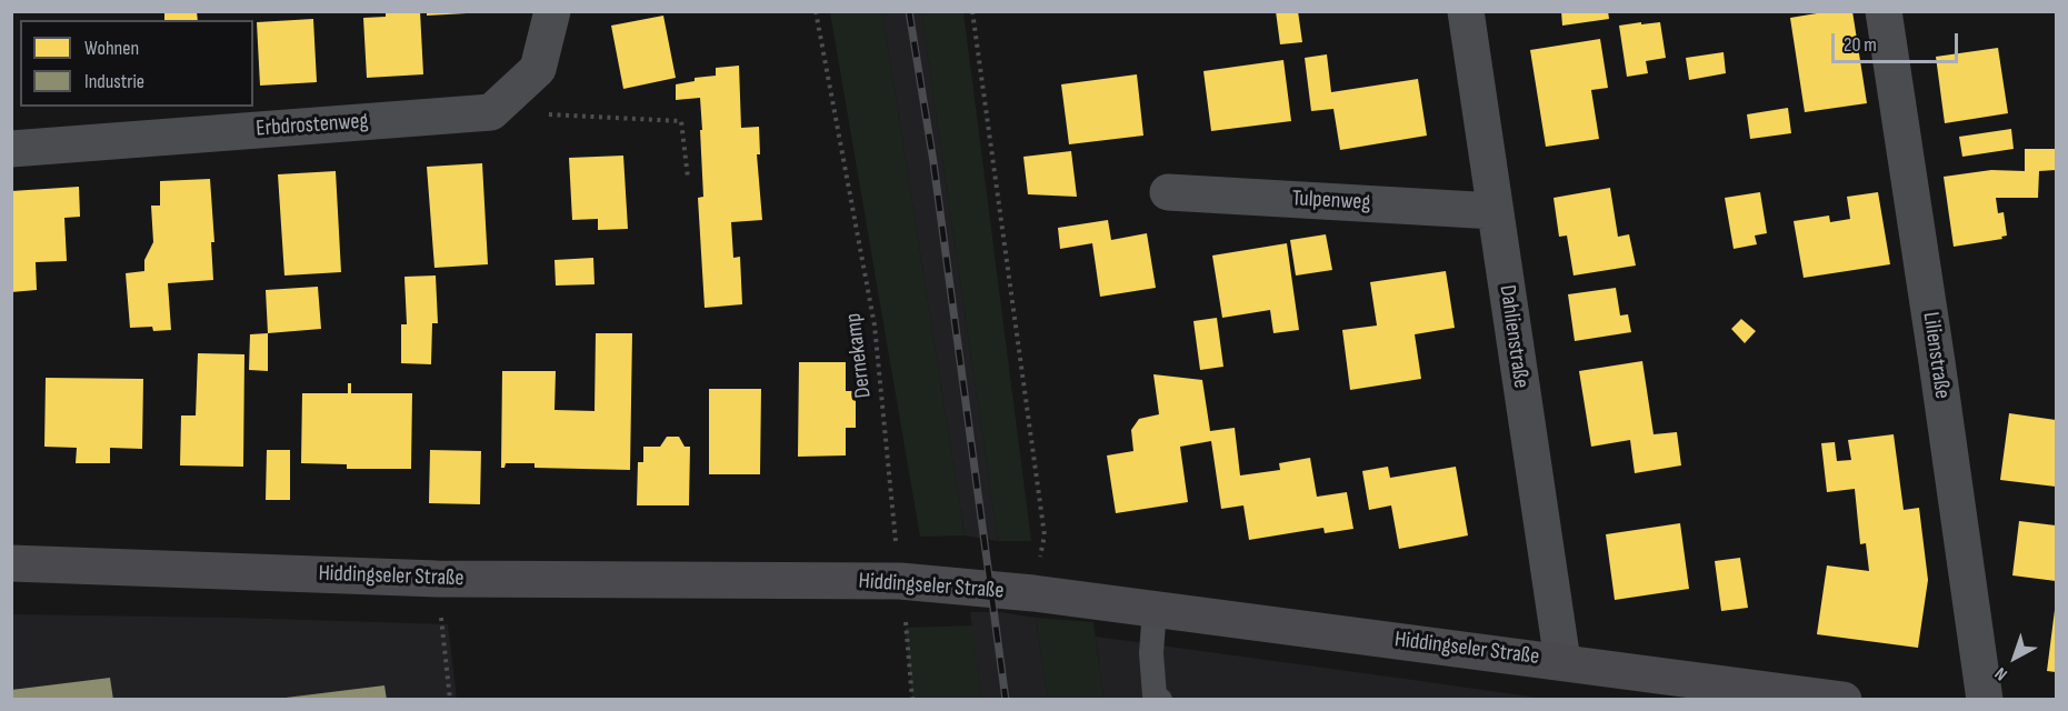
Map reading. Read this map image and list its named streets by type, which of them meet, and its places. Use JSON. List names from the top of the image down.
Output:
{
  "streets": {
    "street": [
      "Erbdrostenweg",
      "Tulpenweg",
      "Dahlienstraße",
      "Lilienstraße",
      "Hiddingseler Straße"
    ],
    "path": ["Dernekamp"]
  },
  "crossings": [
    ["Tulpenweg", "Dahlienstraße"],
    ["Dahlienstraße", "Hiddingseler Straße"],
    ["Dernekamp", "Hiddingseler Straße"]
  ],
  "legend": ["Wohnen", "Industrie"],
  "scale_bar": "20 m",
  "north": "bottom left"
}
